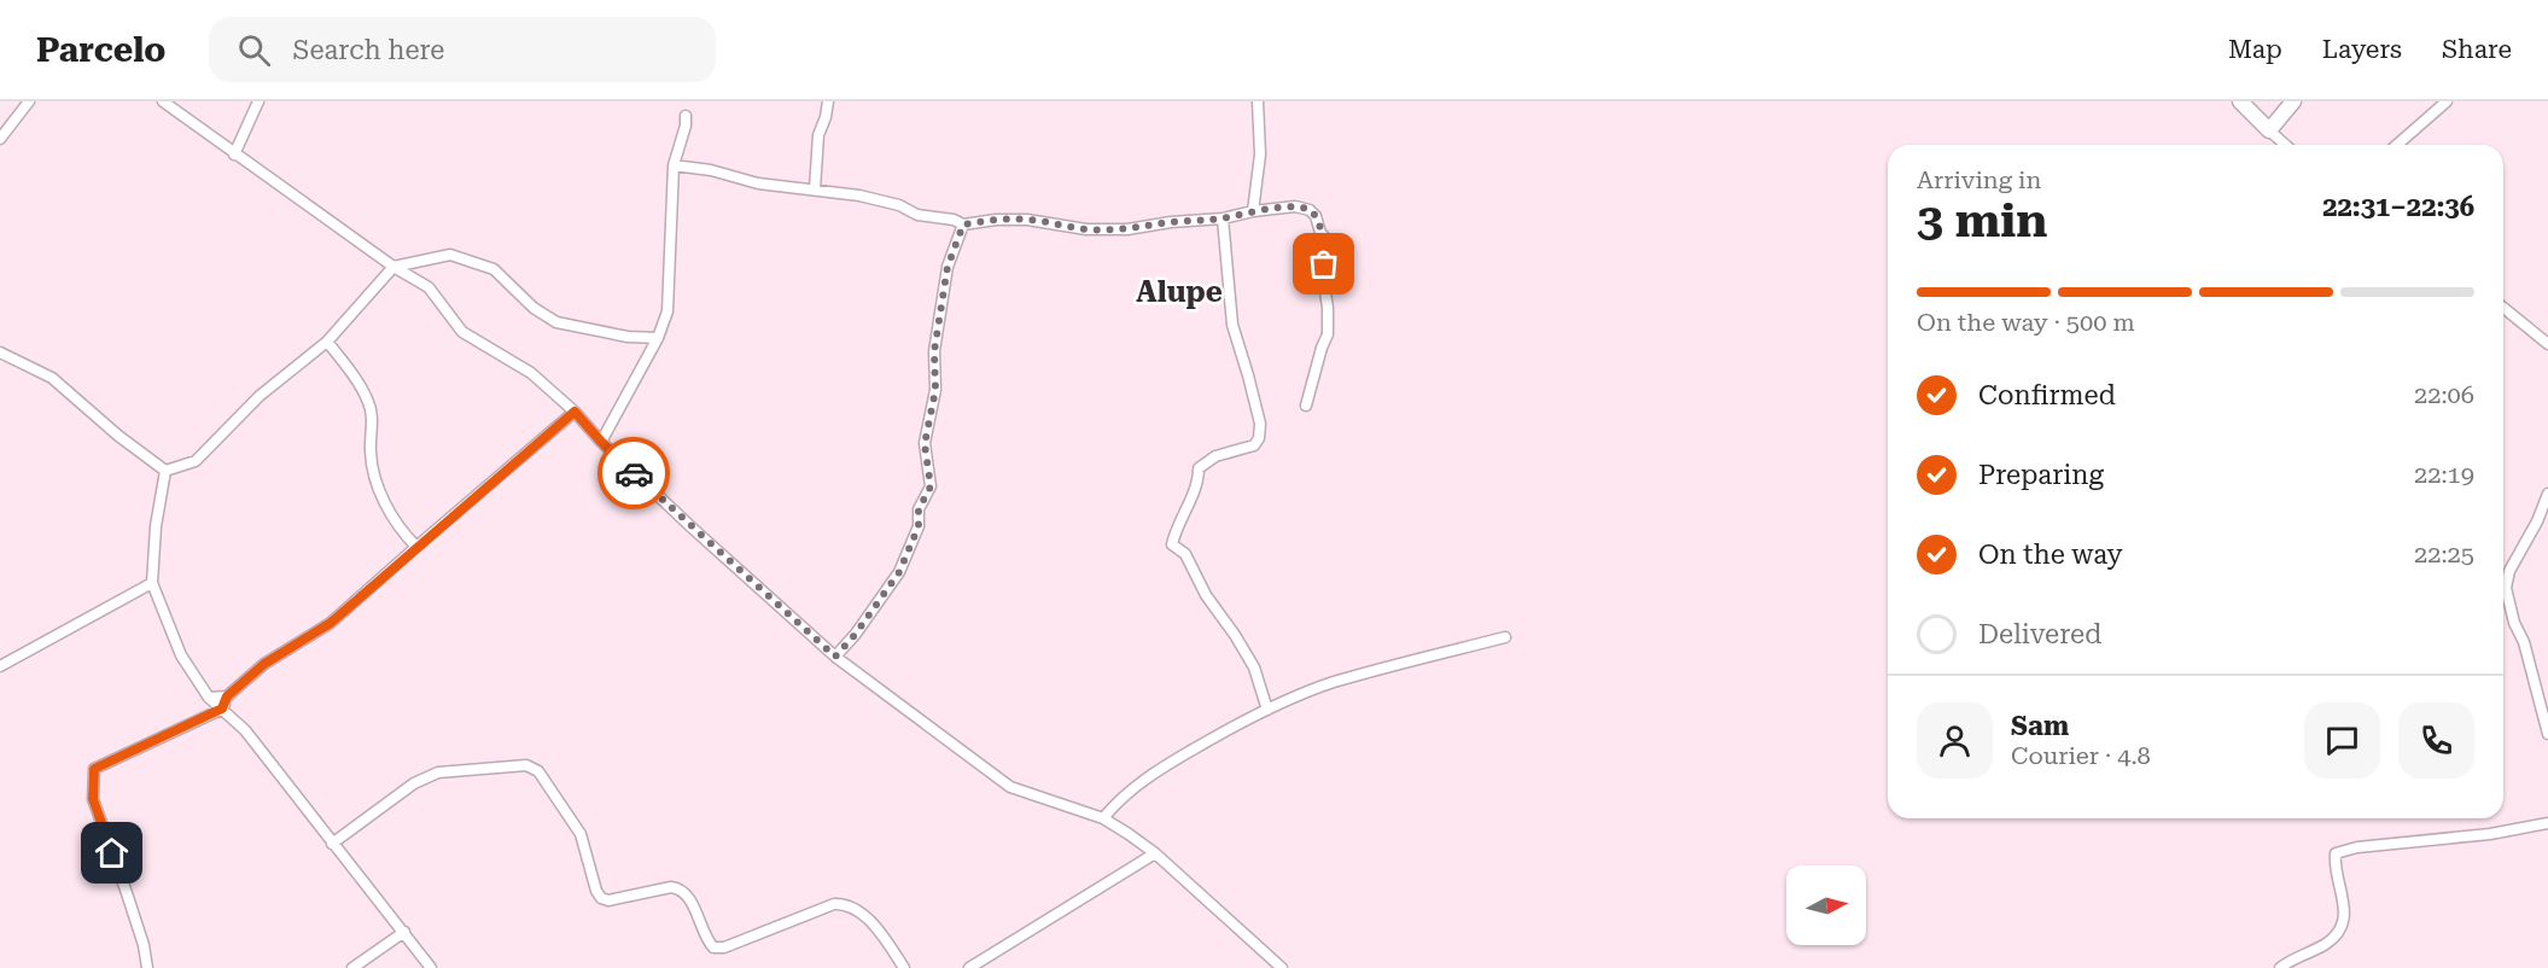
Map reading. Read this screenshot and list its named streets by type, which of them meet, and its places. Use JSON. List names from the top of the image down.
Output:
{
  "districts": ["Alupe"],
  "north": "right",
  "page": {
    "header": "Parcelo",
    "search": "Search here",
    "nav": ["Map", "Layers", "Share"],
    "heading": ["3 min", "Arriving in", "22:31–22:36"],
    "panel": ["Sam", "Courier · 4.8"],
    "bar": "On the way · 500 m",
    "list": [
      ["Confirmed", "22:06"],
      ["Preparing", "22:19"],
      ["On the way", "22:25"],
      "Delivered"
    ]
  }
}
